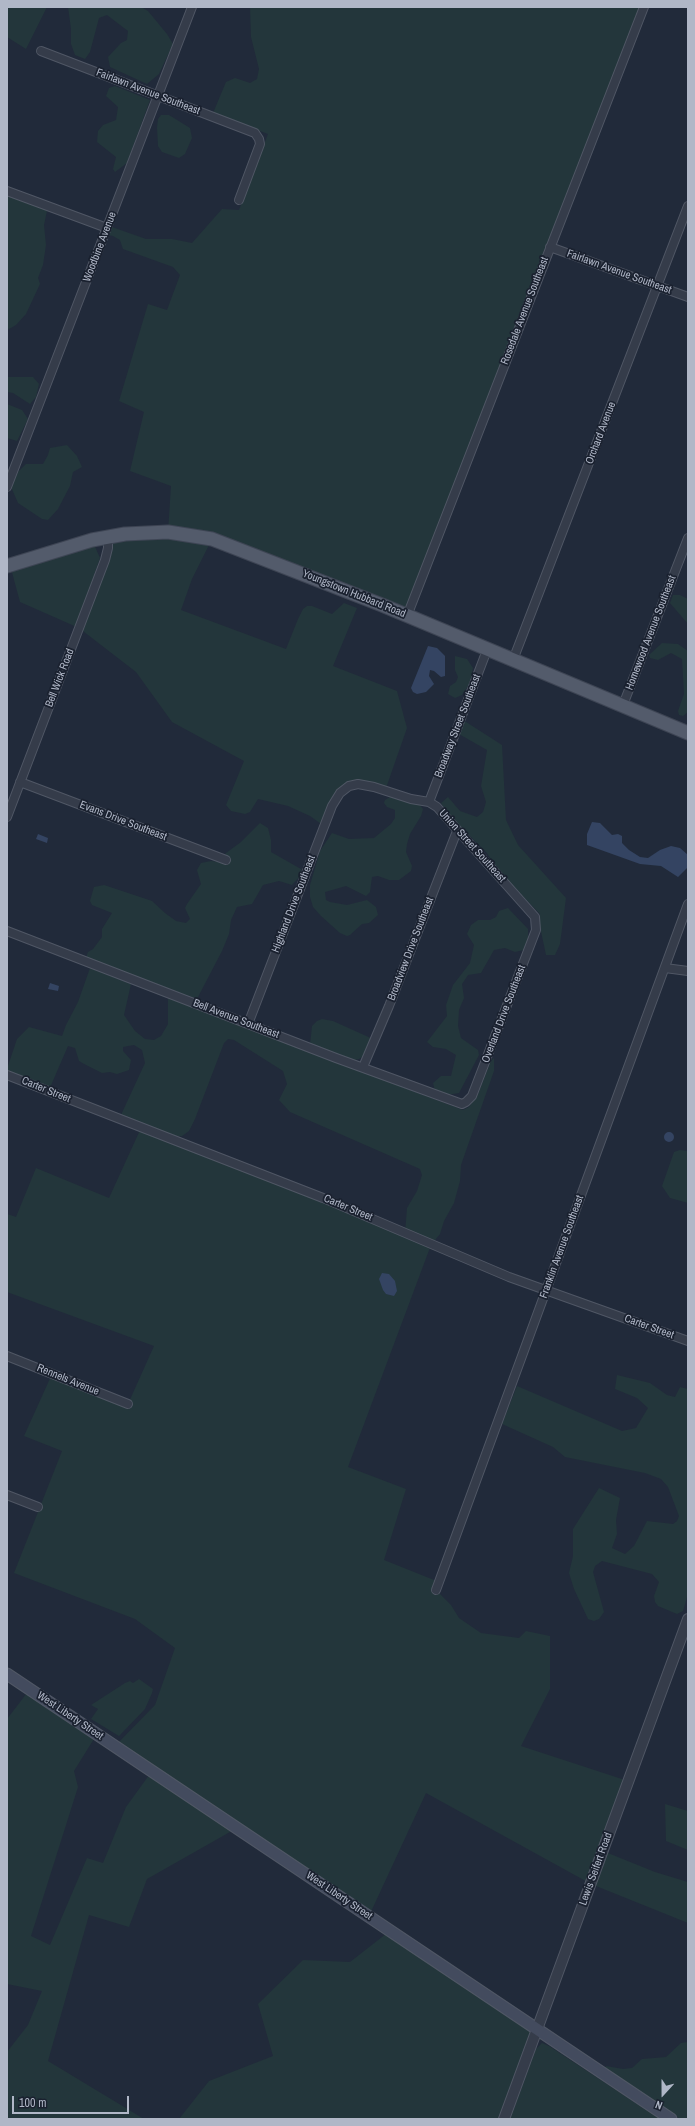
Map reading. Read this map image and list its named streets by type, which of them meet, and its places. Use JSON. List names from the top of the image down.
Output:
{
  "streets": {
    "main road": ["Youngstown Hubbard Road", "West Liberty Street"],
    "street": [
      "Fairlawn Avenue Southeast",
      "Woodbine Avenue",
      "Rosedale Avenue Southeast",
      "Orchard Avenue",
      "Homewood Avenue Southeast",
      "Bell Wick Road",
      "Broadway Street Southeast",
      "Evans Drive Southeast",
      "Union Street Southeast",
      "Highland Drive Southeast",
      "Broadview Drive Southeast",
      "Overland Drive Southeast",
      "Bell Avenue Southeast",
      "Carter Street",
      "Franklin Avenue Southeast",
      "Rennels Avenue",
      "Lewis Seifert Road"
    ]
  },
  "crossings": [
    ["Fairlawn Avenue Southeast", "Woodbine Avenue"],
    ["Fairlawn Avenue Southeast", "Rosedale Avenue Southeast"],
    ["Fairlawn Avenue Southeast", "Orchard Avenue"],
    ["Rosedale Avenue Southeast", "Youngstown Hubbard Road"],
    ["Orchard Avenue", "Youngstown Hubbard Road"],
    ["Youngstown Hubbard Road", "Homewood Avenue Southeast"],
    ["Youngstown Hubbard Road", "Bell Wick Road"],
    ["Youngstown Hubbard Road", "Broadway Street Southeast"],
    ["Bell Wick Road", "Evans Drive Southeast"],
    ["Broadway Street Southeast", "Union Street Southeast"],
    ["Union Street Southeast", "Highland Drive Southeast"],
    ["Union Street Southeast", "Broadview Drive Southeast"],
    ["Union Street Southeast", "Overland Drive Southeast"],
    ["Highland Drive Southeast", "Bell Avenue Southeast"],
    ["Broadview Drive Southeast", "Bell Avenue Southeast"],
    ["Overland Drive Southeast", "Bell Avenue Southeast"],
    ["Carter Street", "Franklin Avenue Southeast"],
    ["West Liberty Street", "Lewis Seifert Road"]
  ],
  "scale_bar": "100 m",
  "north": "bottom"
}
